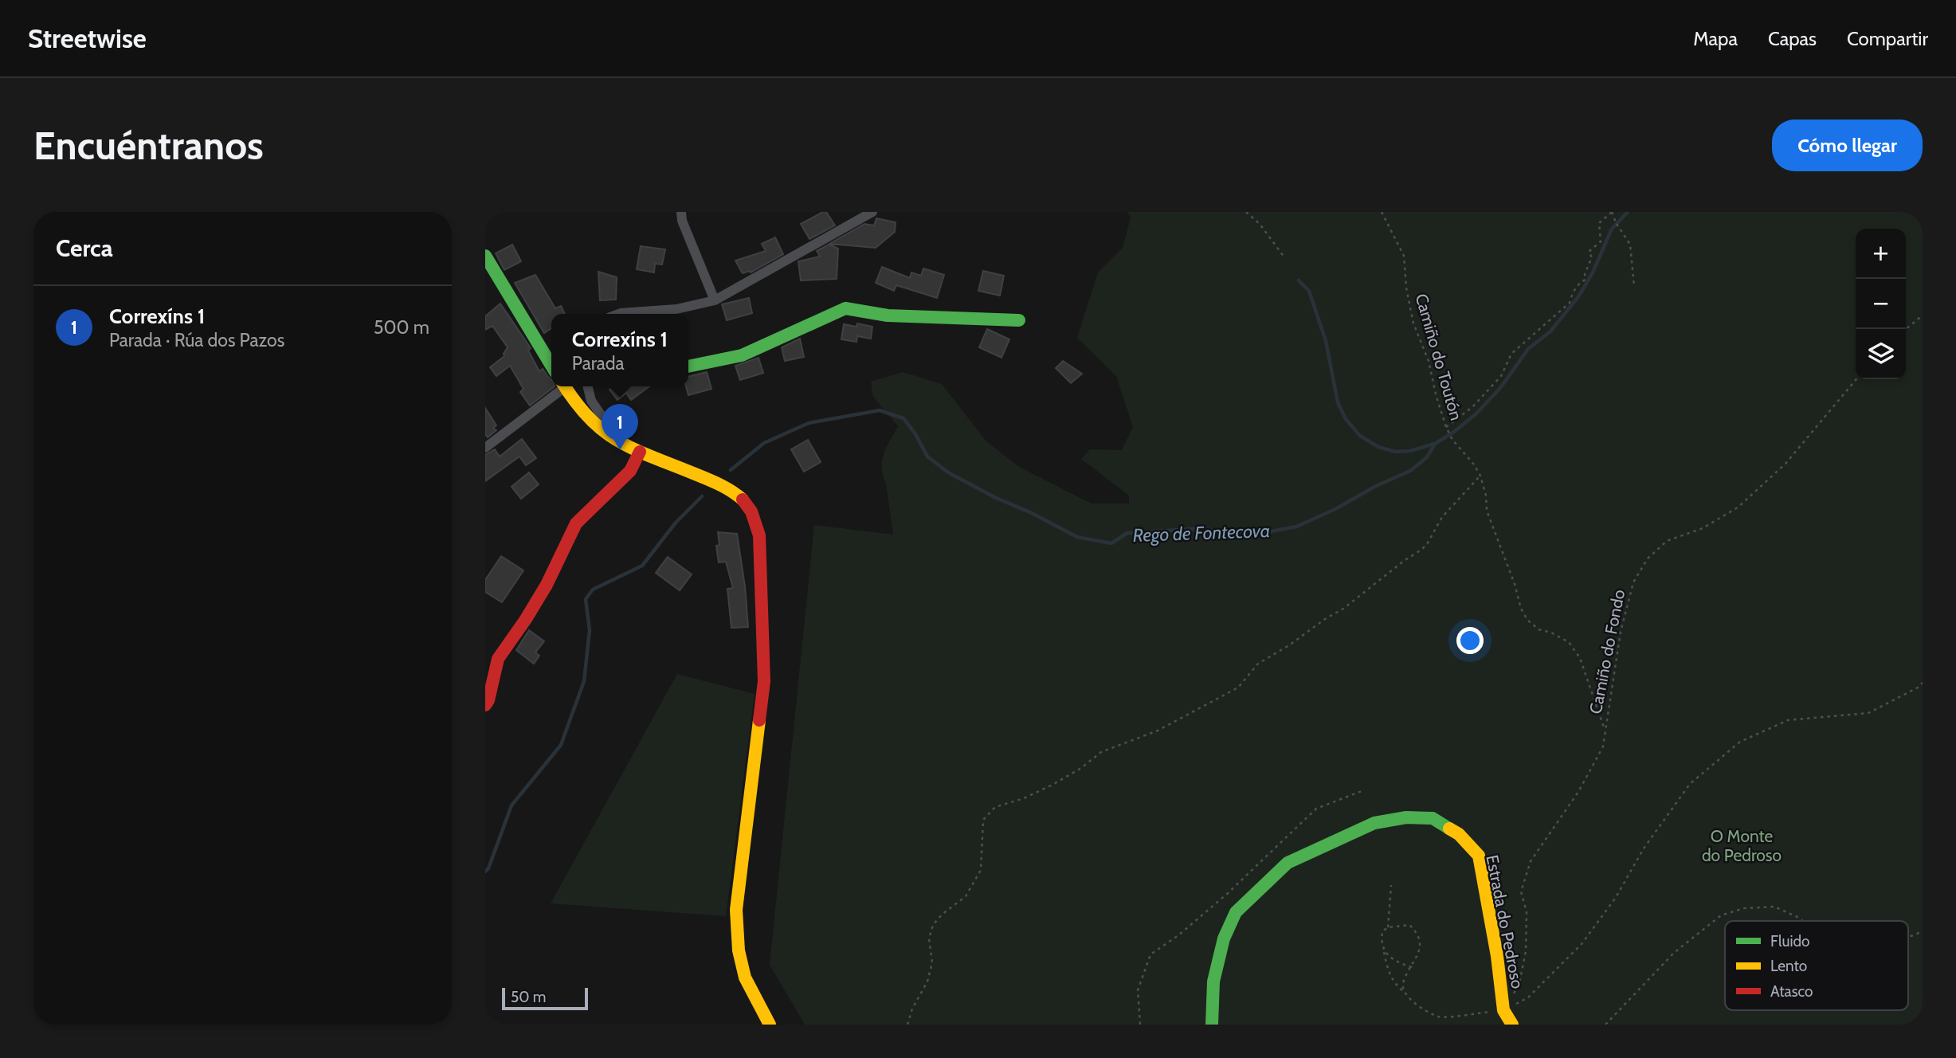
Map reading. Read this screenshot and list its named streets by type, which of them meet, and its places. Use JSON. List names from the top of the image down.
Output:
{
  "streets": {
    "street": ["Estrada do Pedroso"],
    "path": ["Camiño do Toutón", "Camiño do Fondo"]
  },
  "crossings": [
    ["Camiño do Toutón", "Camiño do Fondo"],
    ["Camiño do Fondo", "Estrada do Pedroso"]
  ],
  "water": ["Rego de Fontecova"],
  "parks": ["O Monte do Pedroso"],
  "legend": ["Fluido", "Lento", "Atasco"],
  "scale_bar": "50 m",
  "page": {
    "header": "Streetwise",
    "nav": ["Mapa", "Capas", "Compartir"],
    "buttons": "Cómo llegar",
    "title": "Encuéntranos",
    "heading": "Cerca",
    "map_buttons": ["+", "−"],
    "list": [
      {
        "mark": "1",
        "name": "Correxíns 1",
        "note": "Parada · Rúa dos Pazos",
        "value": "500 m"
      }
    ],
    "popup": ["Correxíns 1", "Parada"],
    "pins": "1",
    "scale": "50 m"
  }
}
